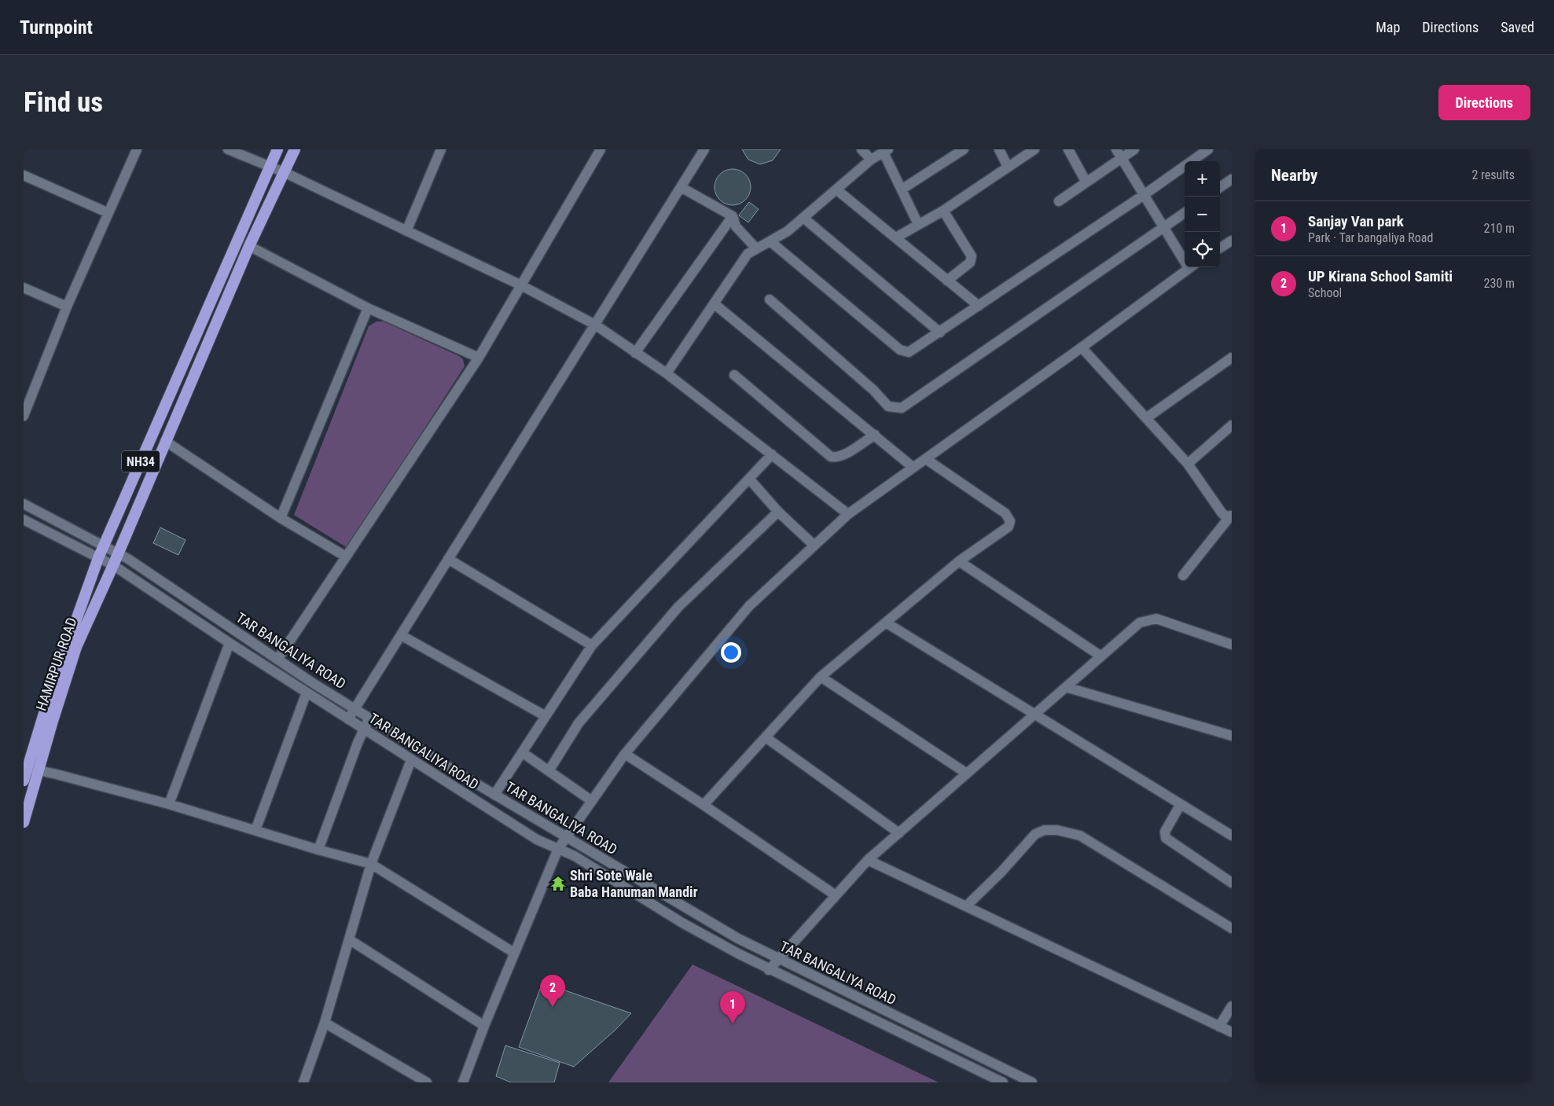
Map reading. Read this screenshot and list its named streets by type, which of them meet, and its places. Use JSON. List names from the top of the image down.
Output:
{
  "streets": {
    "highway": ["NH34", "HAMIRPUR ROAD"],
    "street": ["TAR BANGALIYA ROAD"]
  },
  "crossings": [
    ["NH34", "TAR BANGALIYA ROAD"],
    ["NH34", "HAMIRPUR ROAD"],
    ["TAR BANGALIYA ROAD", "HAMIRPUR ROAD"]
  ],
  "places": {
    "temple": ["Shri Sote Wale Baba Hanuman Mandir"]
  },
  "page": {
    "header": "Turnpoint",
    "nav": ["Map", "Directions", "Saved"],
    "buttons": "Directions",
    "title": "Find us",
    "heading": ["Nearby", "2 results"],
    "map_buttons": ["+", "−"],
    "list": [
      {
        "mark": "1",
        "name": "Sanjay Van park",
        "note": "Park · Tar bangaliya Road",
        "value": "210 m"
      },
      {
        "mark": "2",
        "name": "UP Kirana School Samiti",
        "note": "School",
        "value": "230 m"
      }
    ],
    "pins": ["2", "1"]
  }
}
